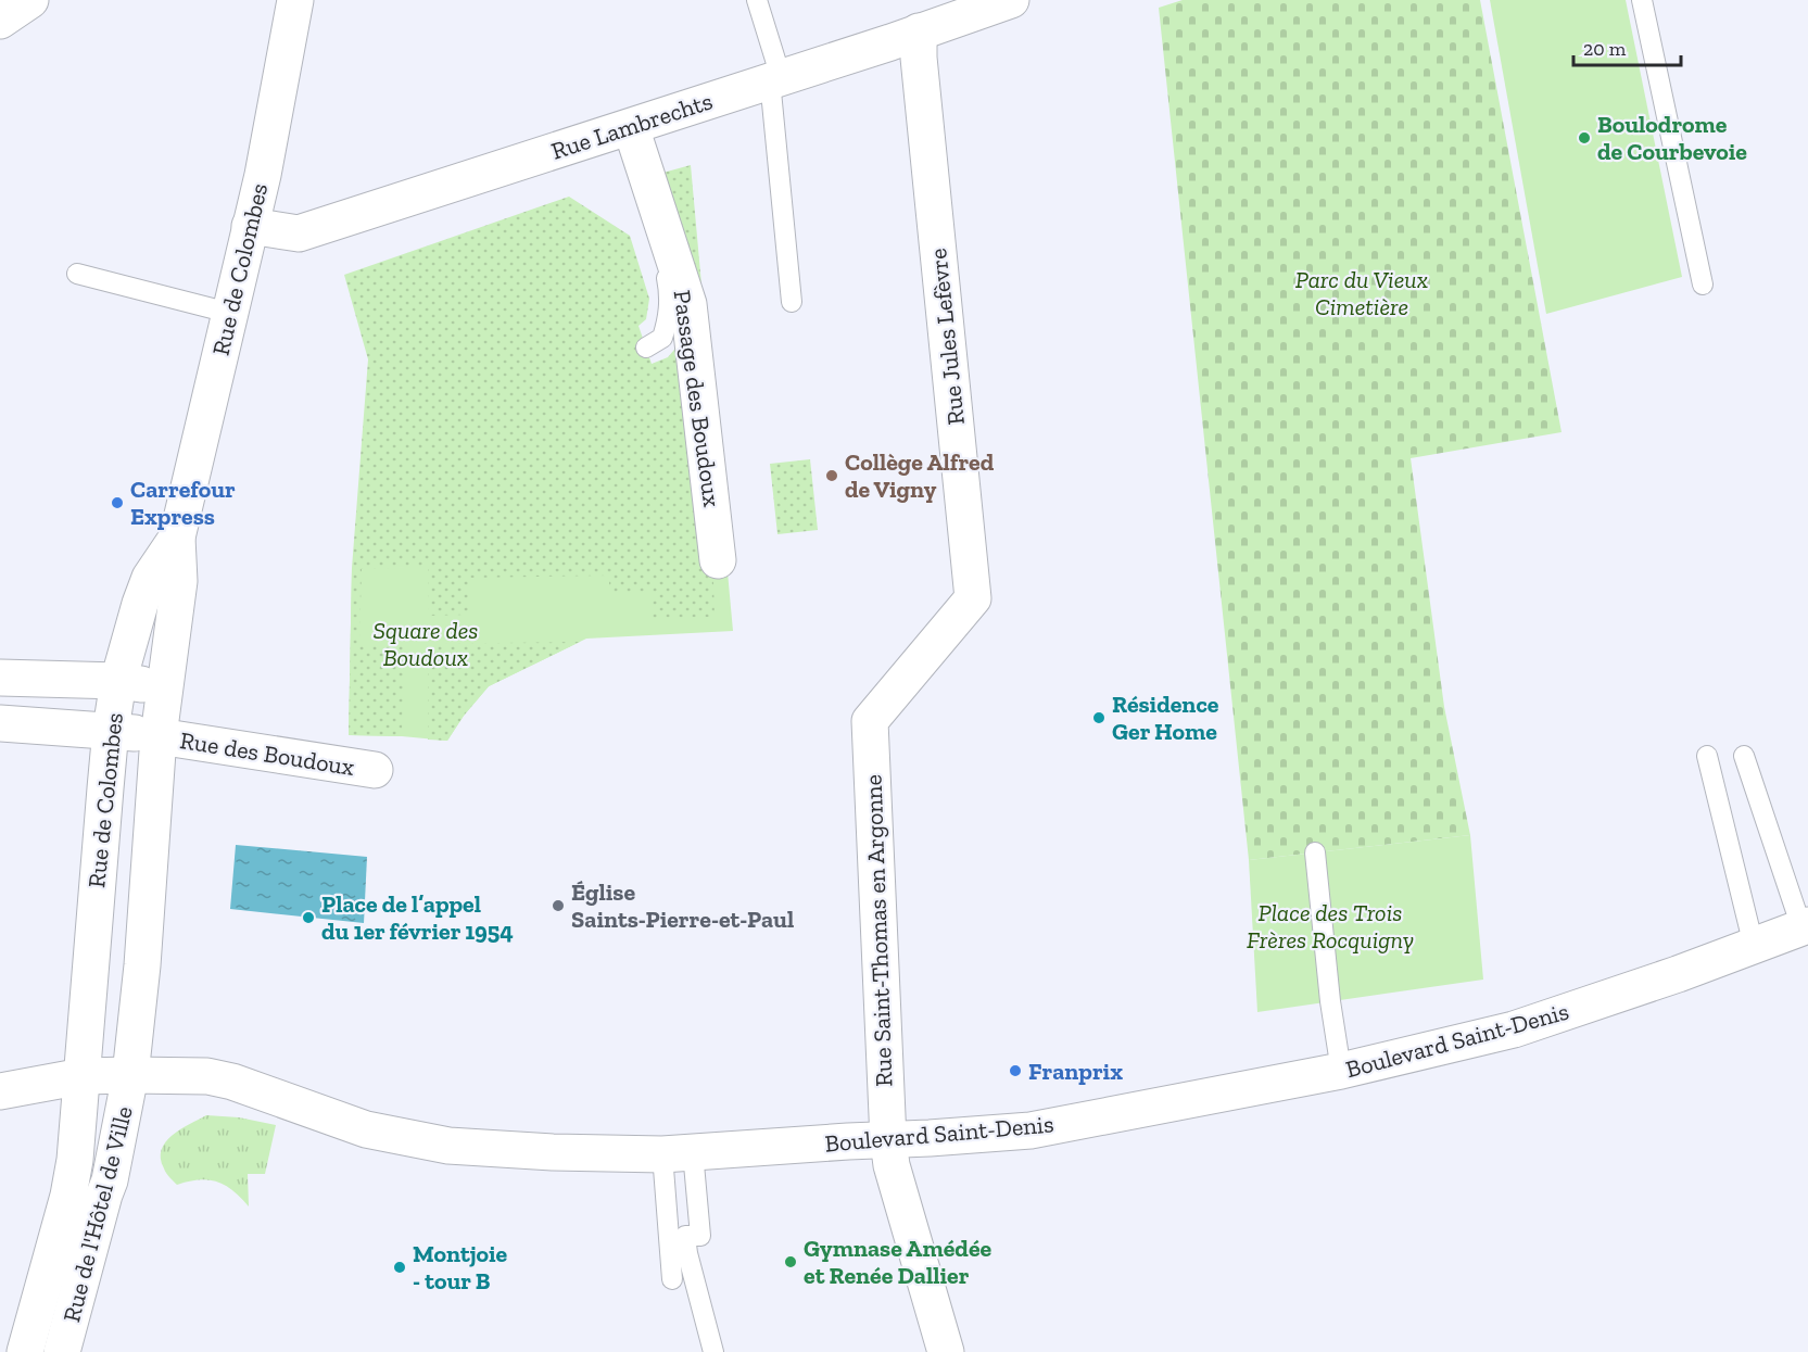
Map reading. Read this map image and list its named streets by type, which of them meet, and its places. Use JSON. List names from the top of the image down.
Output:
{
  "streets": {
    "main road": [
      "Rue Lambrechts",
      "Rue de Colombes",
      "Rue Jules Lefèvre",
      "Passage des Boudoux",
      "Rue des Boudoux",
      "Rue Saint-Thomas en Argonne",
      "Boulevard Saint-Denis",
      "Rue de l'Hôtel de Ville"
    ]
  },
  "crossings": [
    ["Rue Lambrechts", "Rue de Colombes"],
    ["Rue Lambrechts", "Rue Jules Lefèvre"],
    ["Rue Lambrechts", "Passage des Boudoux"],
    ["Rue de Colombes", "Rue des Boudoux"],
    ["Rue de Colombes", "Boulevard Saint-Denis"],
    ["Rue de Colombes", "Rue de l'Hôtel de Ville"],
    ["Rue Jules Lefèvre", "Rue Saint-Thomas en Argonne"],
    ["Rue Saint-Thomas en Argonne", "Boulevard Saint-Denis"],
    ["Boulevard Saint-Denis", "Rue de l'Hôtel de Ville"]
  ],
  "parks": ["Parc du Vieux Cimetière", "Square des Boudoux", "Place des Trois Frères Rocquigny"],
  "places": [
    "Boulodrome de Courbevoie",
    "Collège Alfred de Vigny",
    "Carrefour Express",
    "Résidence Ger Home",
    "Église Saints-Pierre-et-Paul",
    "Place de l’appel du 1er février 1954",
    "Franprix",
    "Gymnase Amédée et Renée Dallier",
    "Montjoie - tour B"
  ],
  "scale_bar": "20 m"
}
